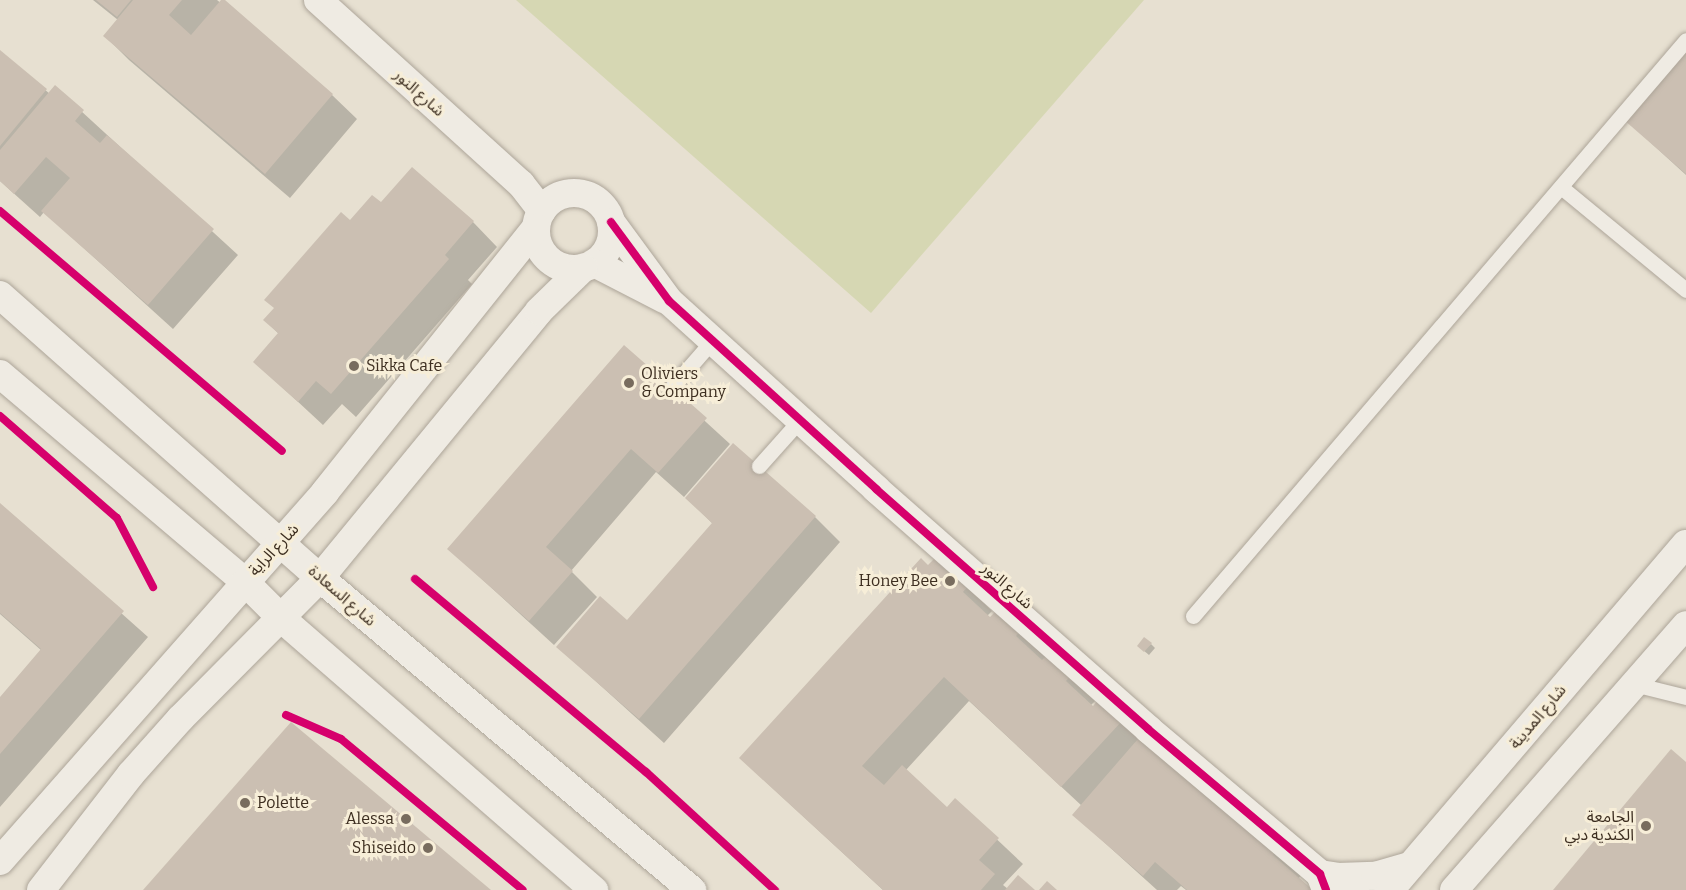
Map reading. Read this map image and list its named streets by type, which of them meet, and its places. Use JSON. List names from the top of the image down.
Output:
{
  "streets": {
    "street": [
      "شارع النور",
      "شارع الراية",
      "شارع السعادة",
      "شارع المدينة"
    ]
  },
  "crossings": [
    ["شارع النور", "شارع الراية"],
    ["شارع النور", "شارع المدينة"],
    ["شارع الراية", "شارع السعادة"]
  ],
  "places": [
    "Sikka Cafe",
    "Oliviers & Company",
    "Honey Bee",
    "Polette",
    "Alessa",
    "الجامعة الكندية دبي",
    "Shiseido"
  ]
}
